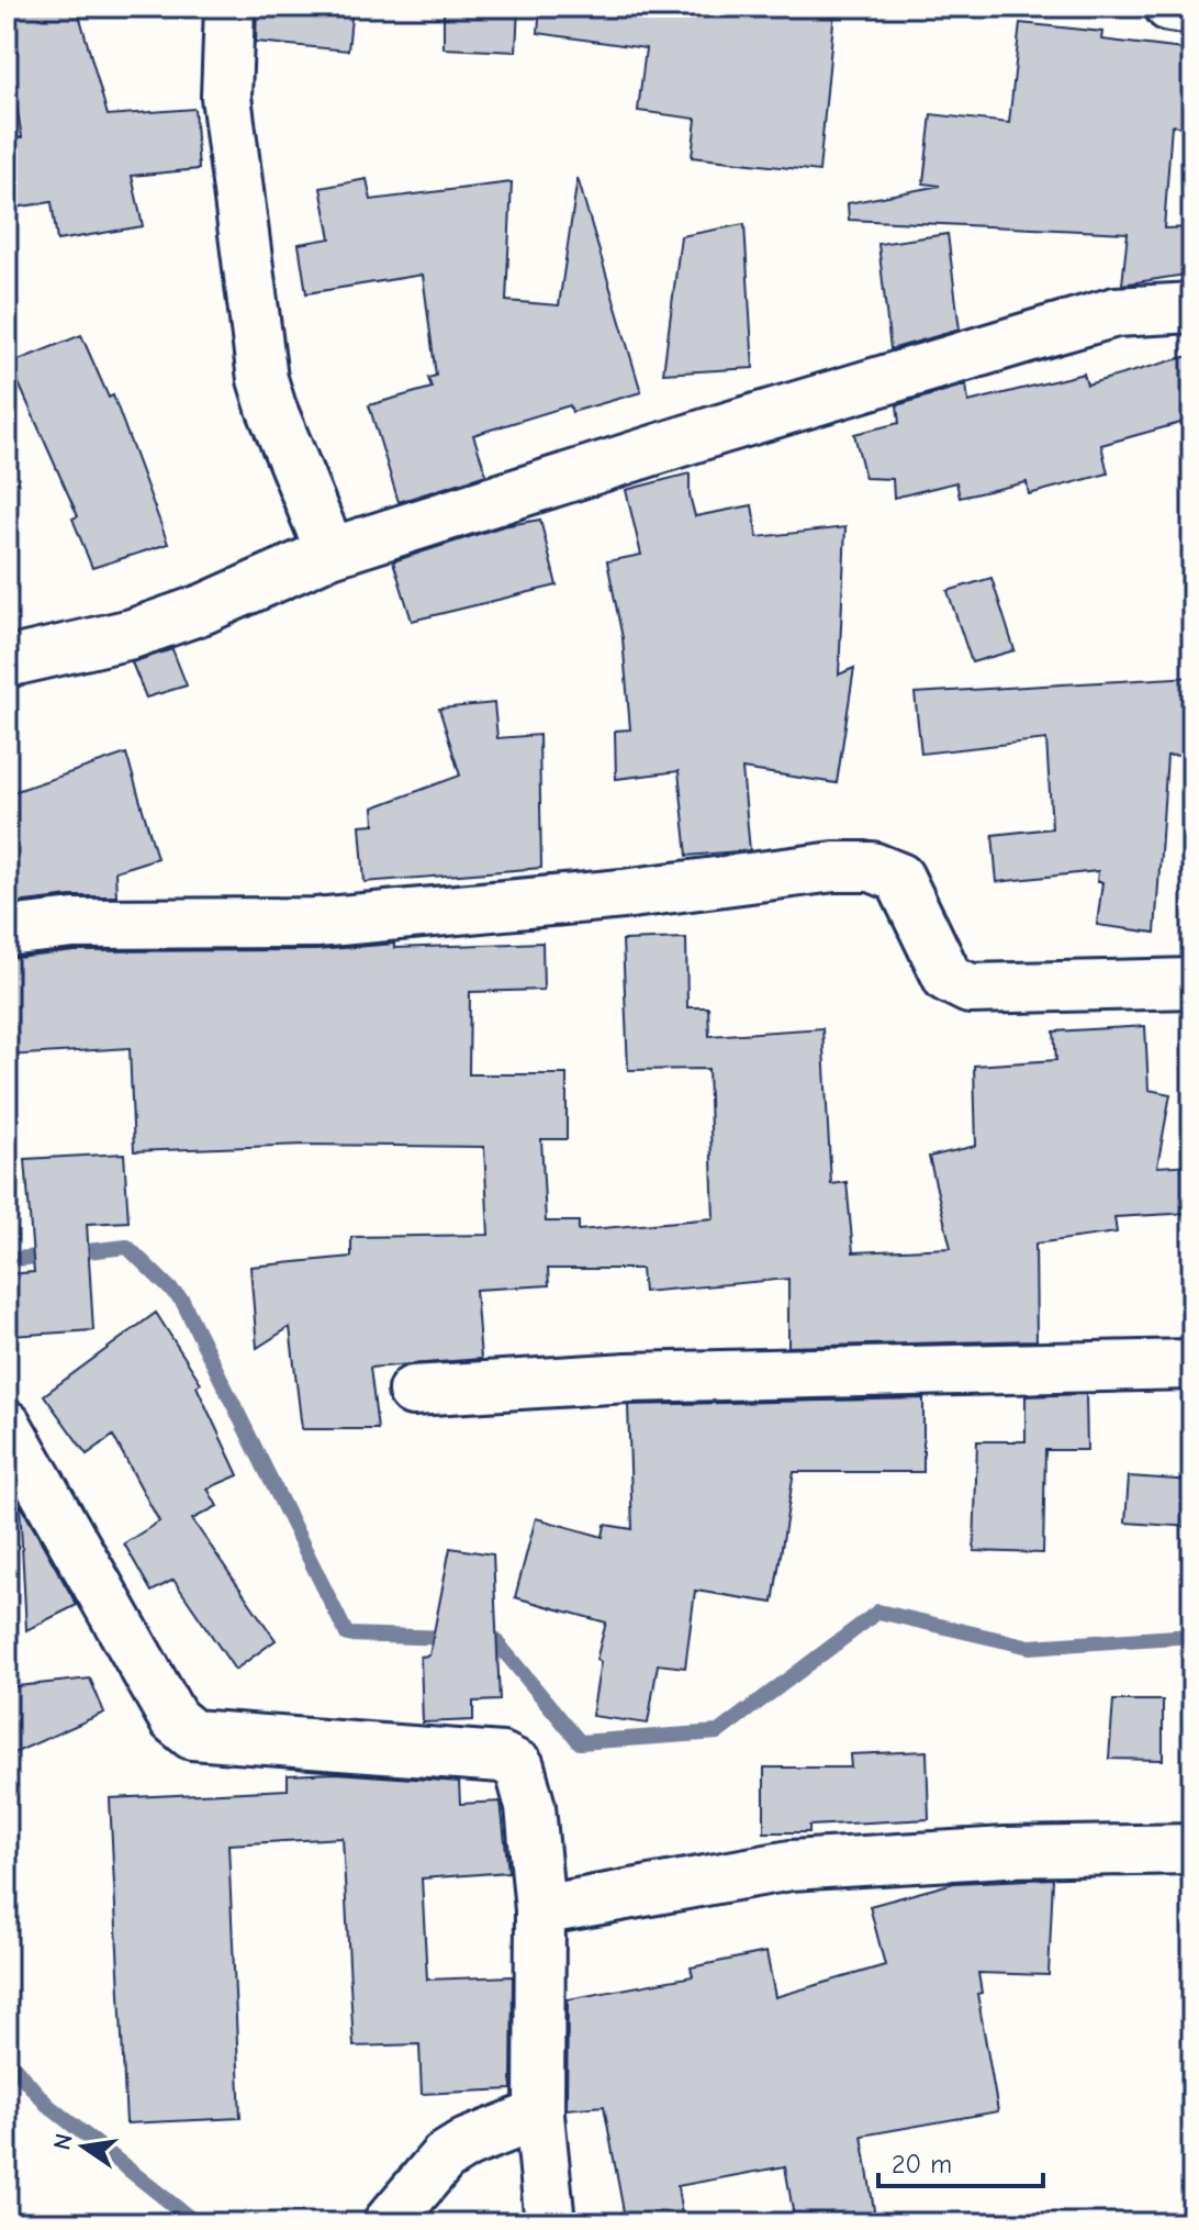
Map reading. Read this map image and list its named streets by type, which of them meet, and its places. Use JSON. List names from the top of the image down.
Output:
{
  "scale_bar": "20 m",
  "north": "left"
}
